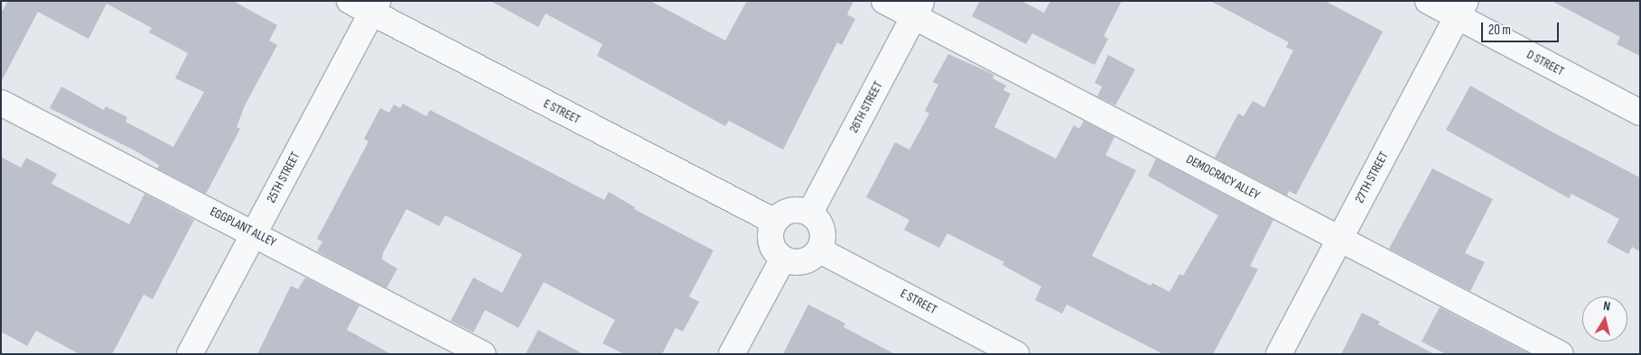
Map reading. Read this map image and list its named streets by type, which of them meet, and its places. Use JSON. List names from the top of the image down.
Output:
{
  "streets": {
    "street": [
      "D STREET",
      "26TH STREET",
      "E STREET",
      "25TH STREET",
      "DEMOCRACY ALLEY",
      "27TH STREET",
      "EGGPLANT ALLEY"
    ]
  },
  "crossings": [
    ["D STREET", "27TH STREET"],
    ["26TH STREET", "E STREET"],
    ["26TH STREET", "DEMOCRACY ALLEY"],
    ["E STREET", "25TH STREET"],
    ["25TH STREET", "EGGPLANT ALLEY"],
    ["DEMOCRACY ALLEY", "27TH STREET"]
  ],
  "scale_bar": "20 m",
  "north": "top"
}
